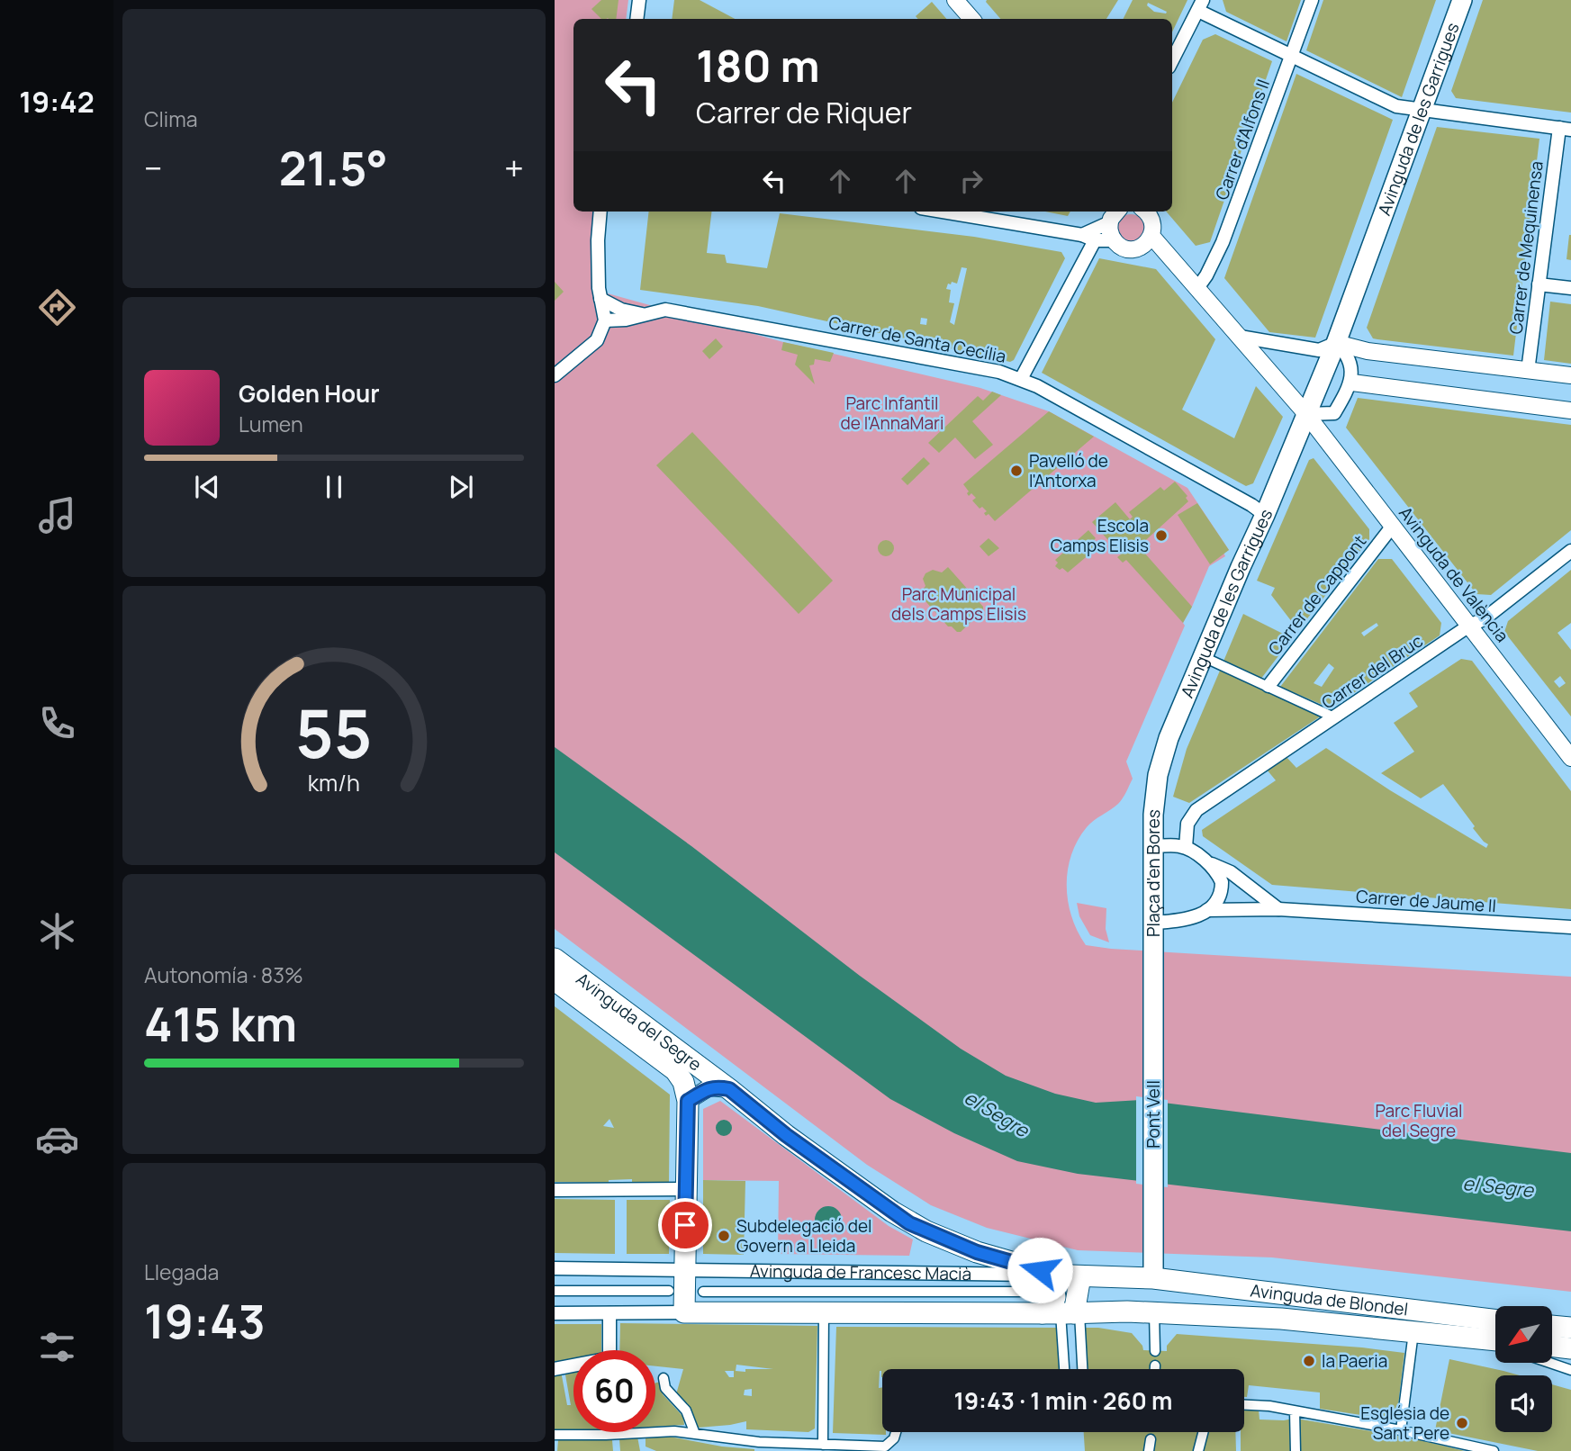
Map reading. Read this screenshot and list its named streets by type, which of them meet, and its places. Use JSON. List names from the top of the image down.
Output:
{
  "streets": {
    "main road": [
      "Avinguda de les Garrigues",
      "Plaça d'en Bores",
      "Avinguda del Segre",
      "Pont Vell",
      "Avinguda de Francesc Macià",
      "Avinguda de Blondel"
    ],
    "street": [
      "Carrer d'Alfons II",
      "Carrer de Mequinensa",
      "Carrer de Santa Cecília",
      "Avinguda de València",
      "Carrer de Cappont",
      "Carrer del Bruc",
      "Carrer de Jaume II"
    ]
  },
  "crossings": [
    ["Avinguda de les Garrigues", "Carrer de Santa Cecília"],
    ["Avinguda de les Garrigues", "Avinguda de València"],
    ["Avinguda de les Garrigues", "Plaça d'en Bores"],
    ["Carrer d'Alfons II", "Avinguda de València"],
    ["Avinguda de València", "Carrer de Cappont"],
    ["Avinguda de València", "Carrer del Bruc"],
    ["Plaça d'en Bores", "Carrer de Jaume II"],
    ["Plaça d'en Bores", "Pont Vell"],
    ["Avinguda del Segre", "Avinguda de Francesc Macià"],
    ["Pont Vell", "Avinguda de Francesc Macià"],
    ["Pont Vell", "Avinguda de Blondel"],
    ["Avinguda de Francesc Macià", "Avinguda de Blondel"]
  ],
  "water": ["el Segre"],
  "parks": ["Parc Infantil de l'AnnaMari", "Parc Municipal dels Camps Elisis", "Parc Fluvial del Segre"],
  "places": [
    "Pavelló de l'Antorxa",
    "Escola Camps Elisis",
    "Subdelegació del Govern a Lleida",
    "la Paeria",
    "Església de Sant Pere"
  ],
  "north": "bottom left",
  "page": {
    "tabs": "19:42",
    "tile": [
      "Clima",
      ["Autonomía · 83%", "415 km"],
      ["Llegada", "19:43"]
    ],
    "turn": ["180 m", "Carrer de Riquer"],
    "heat": ["−", "21.5°", "+"],
    "song": ["Golden Hour", "Lumen"],
    "limit": "60",
    "trip": "19:43 · 1 min · 260 m",
    "gauge": ["55", "km/h"]
  }
}
